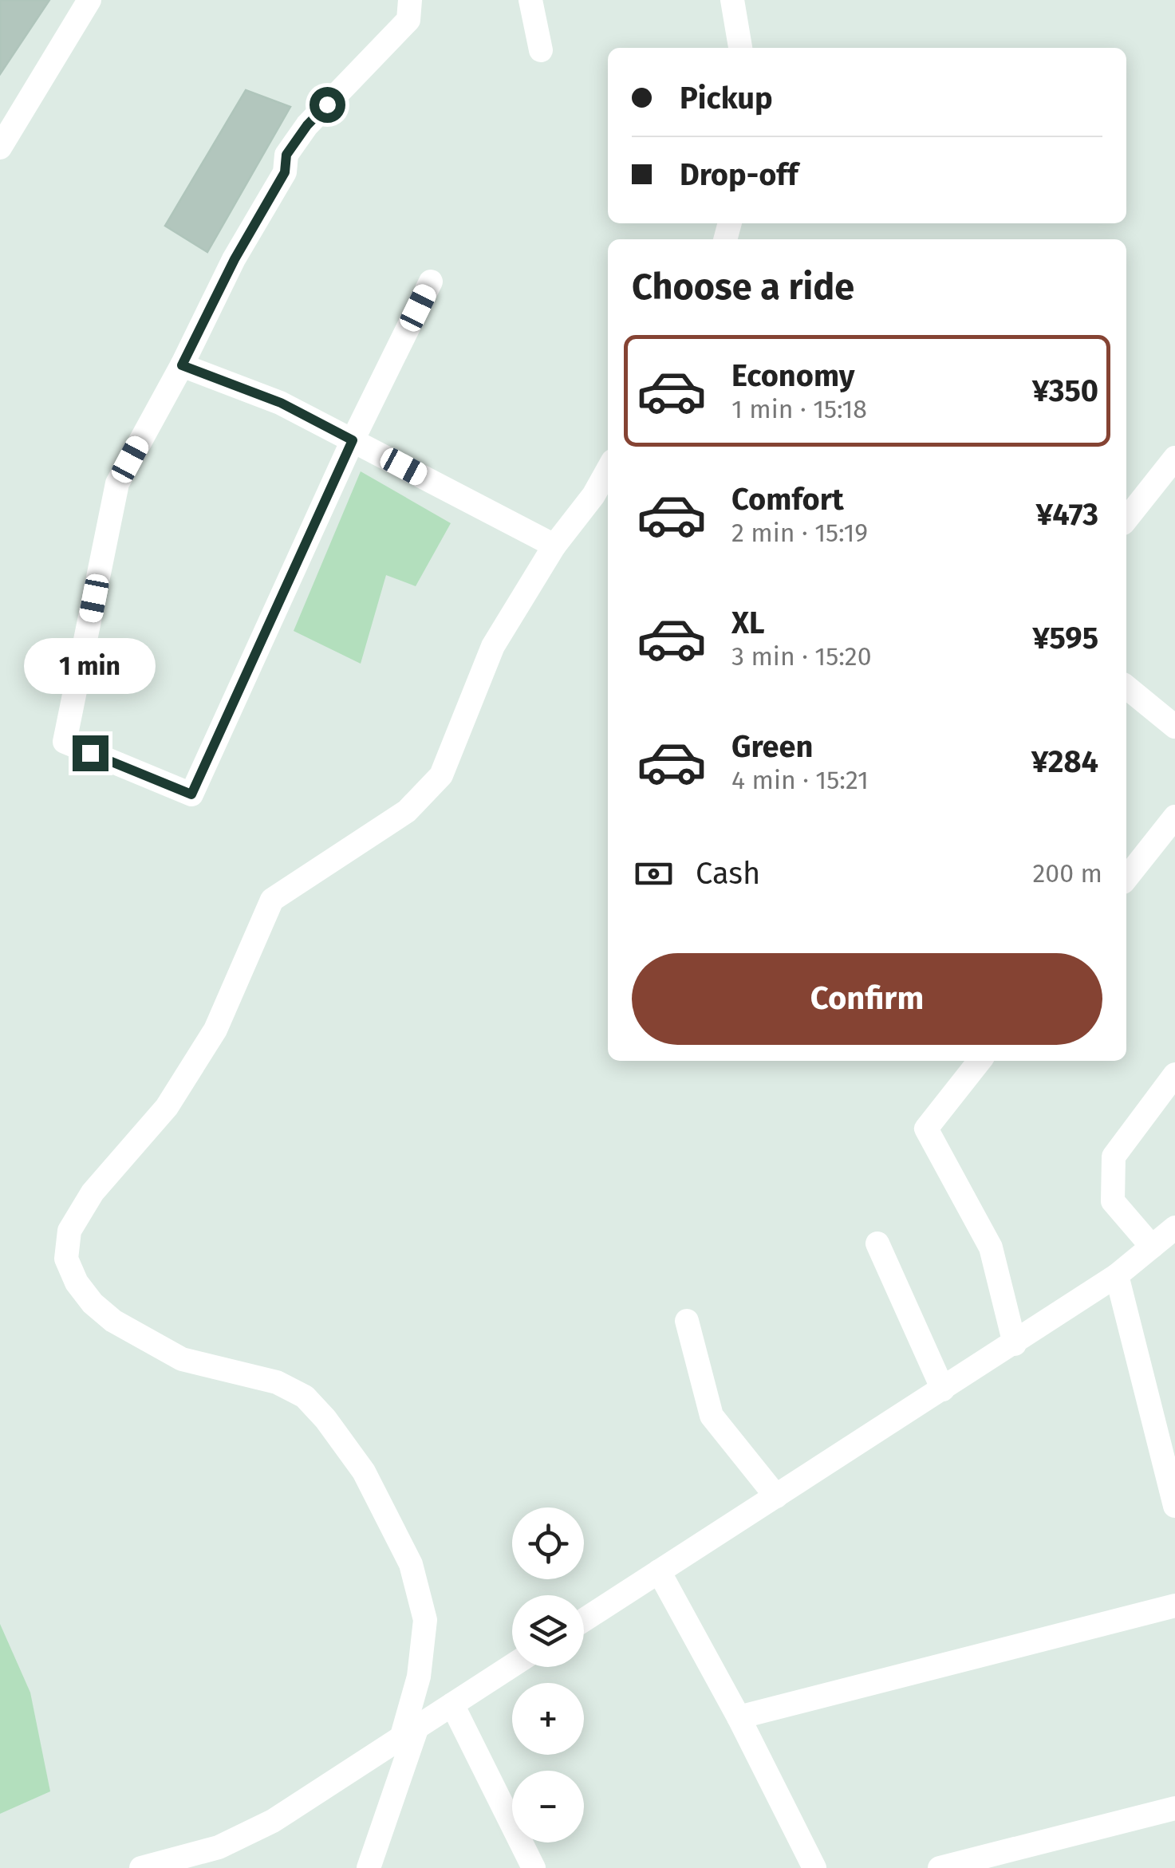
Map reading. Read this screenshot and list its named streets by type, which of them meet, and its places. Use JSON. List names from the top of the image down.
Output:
{
  "page": {
    "banner": ["Pickup", "Drop-off"],
    "heading": "Choose a ride",
    "list": [
      {
        "name": "Economy",
        "note": "1 min · 15:18",
        "value": "¥350"
      },
      {
        "name": "Comfort",
        "note": "2 min · 15:19",
        "value": "¥473"
      },
      {
        "name": "XL",
        "note": "3 min · 15:20",
        "value": "¥595"
      },
      {
        "name": "Green",
        "note": "4 min · 15:21",
        "value": "¥284"
      }
    ],
    "bubble": "1 min",
    "pay": ["Cash", "200 m"],
    "buttons": "Confirm",
    "map_buttons": ["+", "−"]
  }
}
